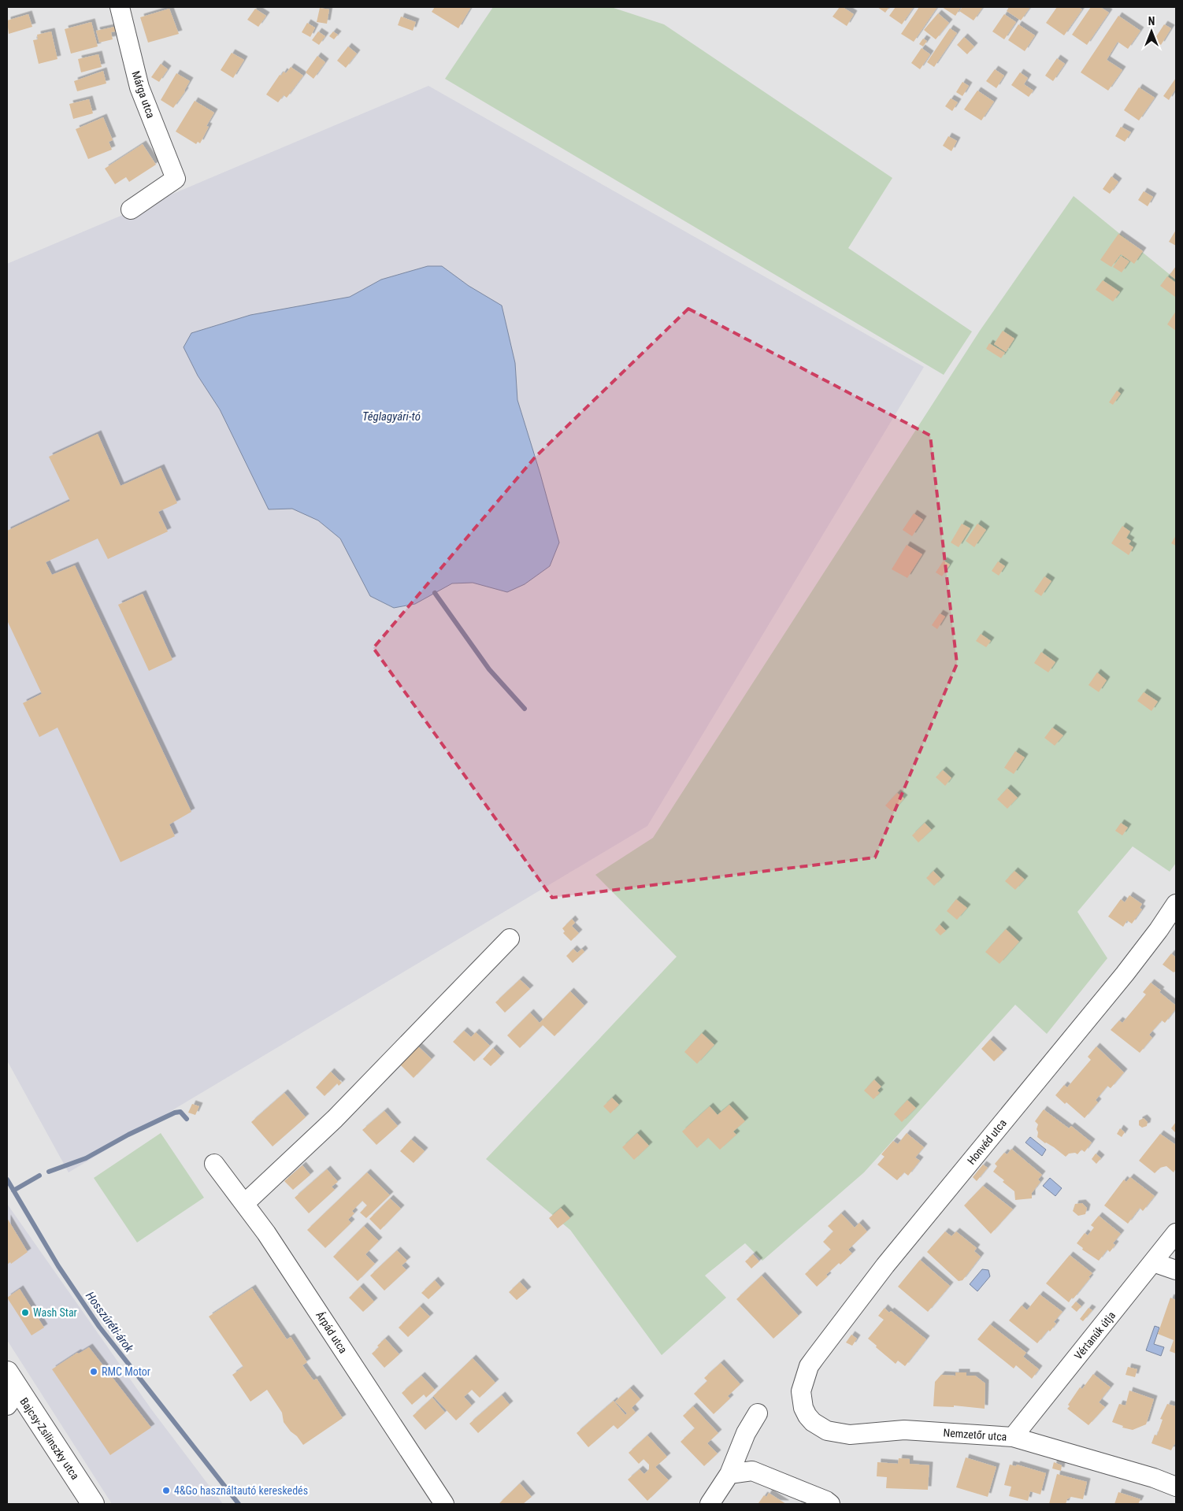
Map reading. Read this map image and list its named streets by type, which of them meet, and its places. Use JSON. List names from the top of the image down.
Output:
{
  "streets": {
    "main road": ["Bajcsy-Zsilinszky utca"],
    "street": [
      "Márga utca",
      "Honvéd utca",
      "Árpád utca",
      "Vértanúk útja",
      "Nemzetőr utca"
    ]
  },
  "crossings": [
    ["Honvéd utca", "Nemzetőr utca"],
    ["Vértanúk útja", "Nemzetőr utca"]
  ],
  "water": ["Téglagyári-tó", "Hosszúréti-árok"],
  "places": ["Wash Star", "RMC Motor", "4&Go használtautó kereskedés"],
  "north": "top"
}
